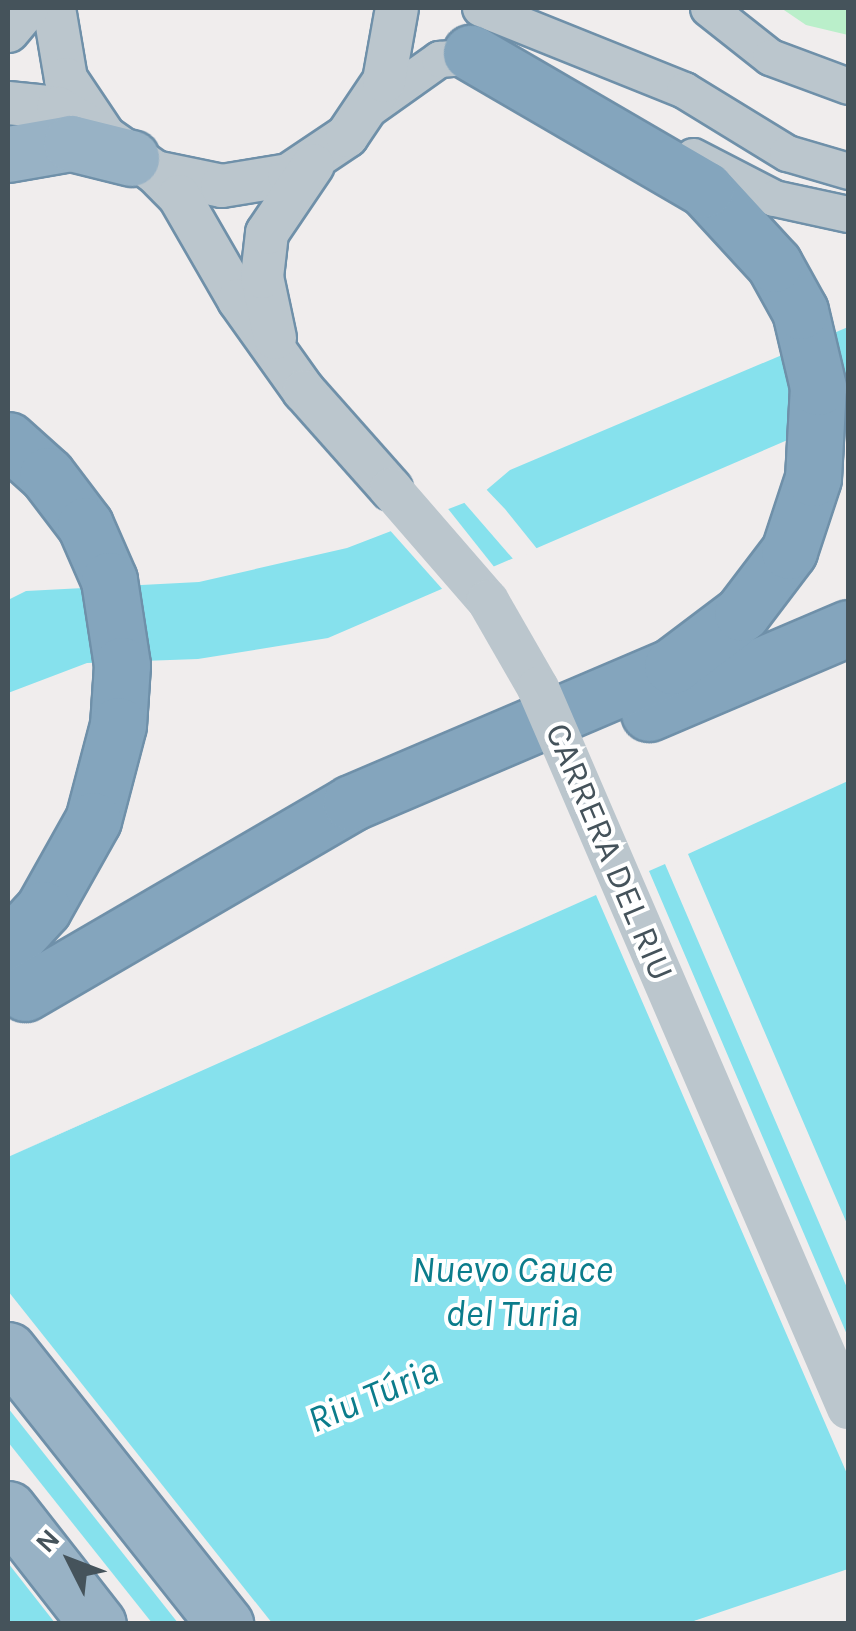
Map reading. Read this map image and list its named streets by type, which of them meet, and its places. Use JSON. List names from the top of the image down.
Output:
{
  "streets": {
    "street": ["CARRERA DEL RIU"]
  },
  "water": ["Nuevo Cauce del Turia", "Riu Túria"],
  "north": "top left"
}
